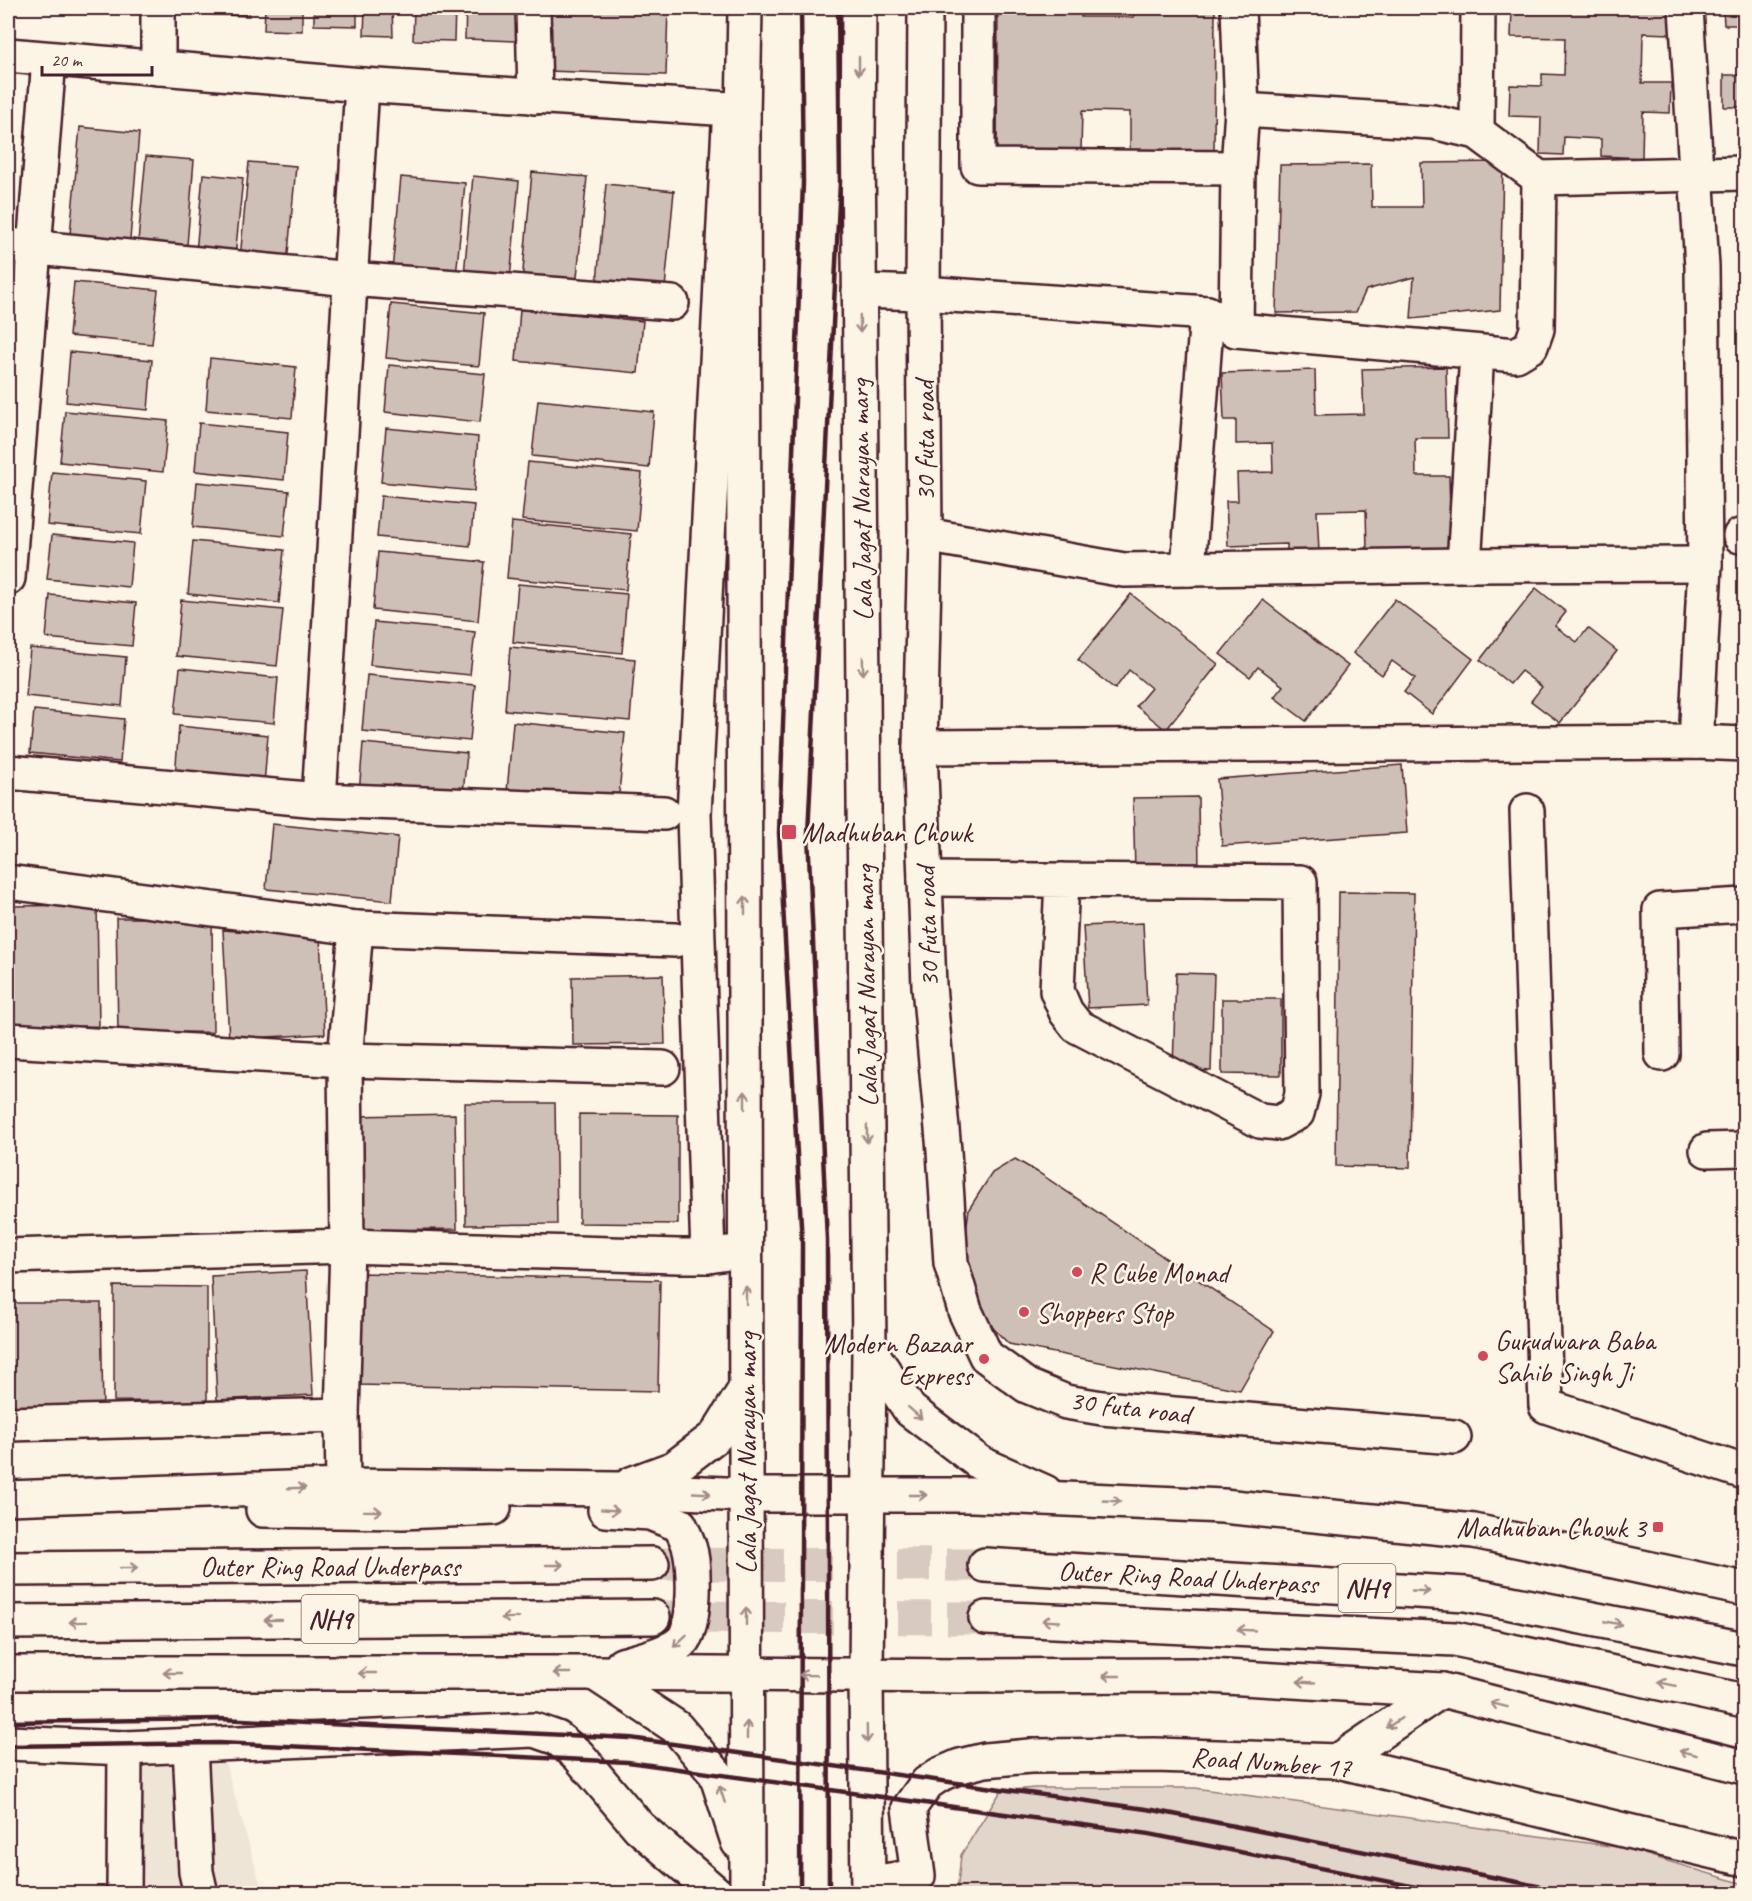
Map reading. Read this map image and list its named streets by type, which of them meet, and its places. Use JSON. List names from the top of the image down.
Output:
{
  "streets": {
    "main road": [
      "30 futa road",
      "Lala Jagat Narayan marg",
      "Outer Ring Road Underpass",
      "NH9",
      "Road Number 17"
    ]
  },
  "crossings": [
    ["Lala Jagat Narayan marg", "Road Number 17"]
  ],
  "places": {
    "transit": ["Madhuban Chowk", "Madhuban Chowk 3"],
    "other": [
      "R Cube Monad",
      "Shoppers Stop",
      "Gurudwara Baba Sahib Singh Ji",
      "Modern Bazaar Express"
    ]
  },
  "scale_bar": "20 m"
}
